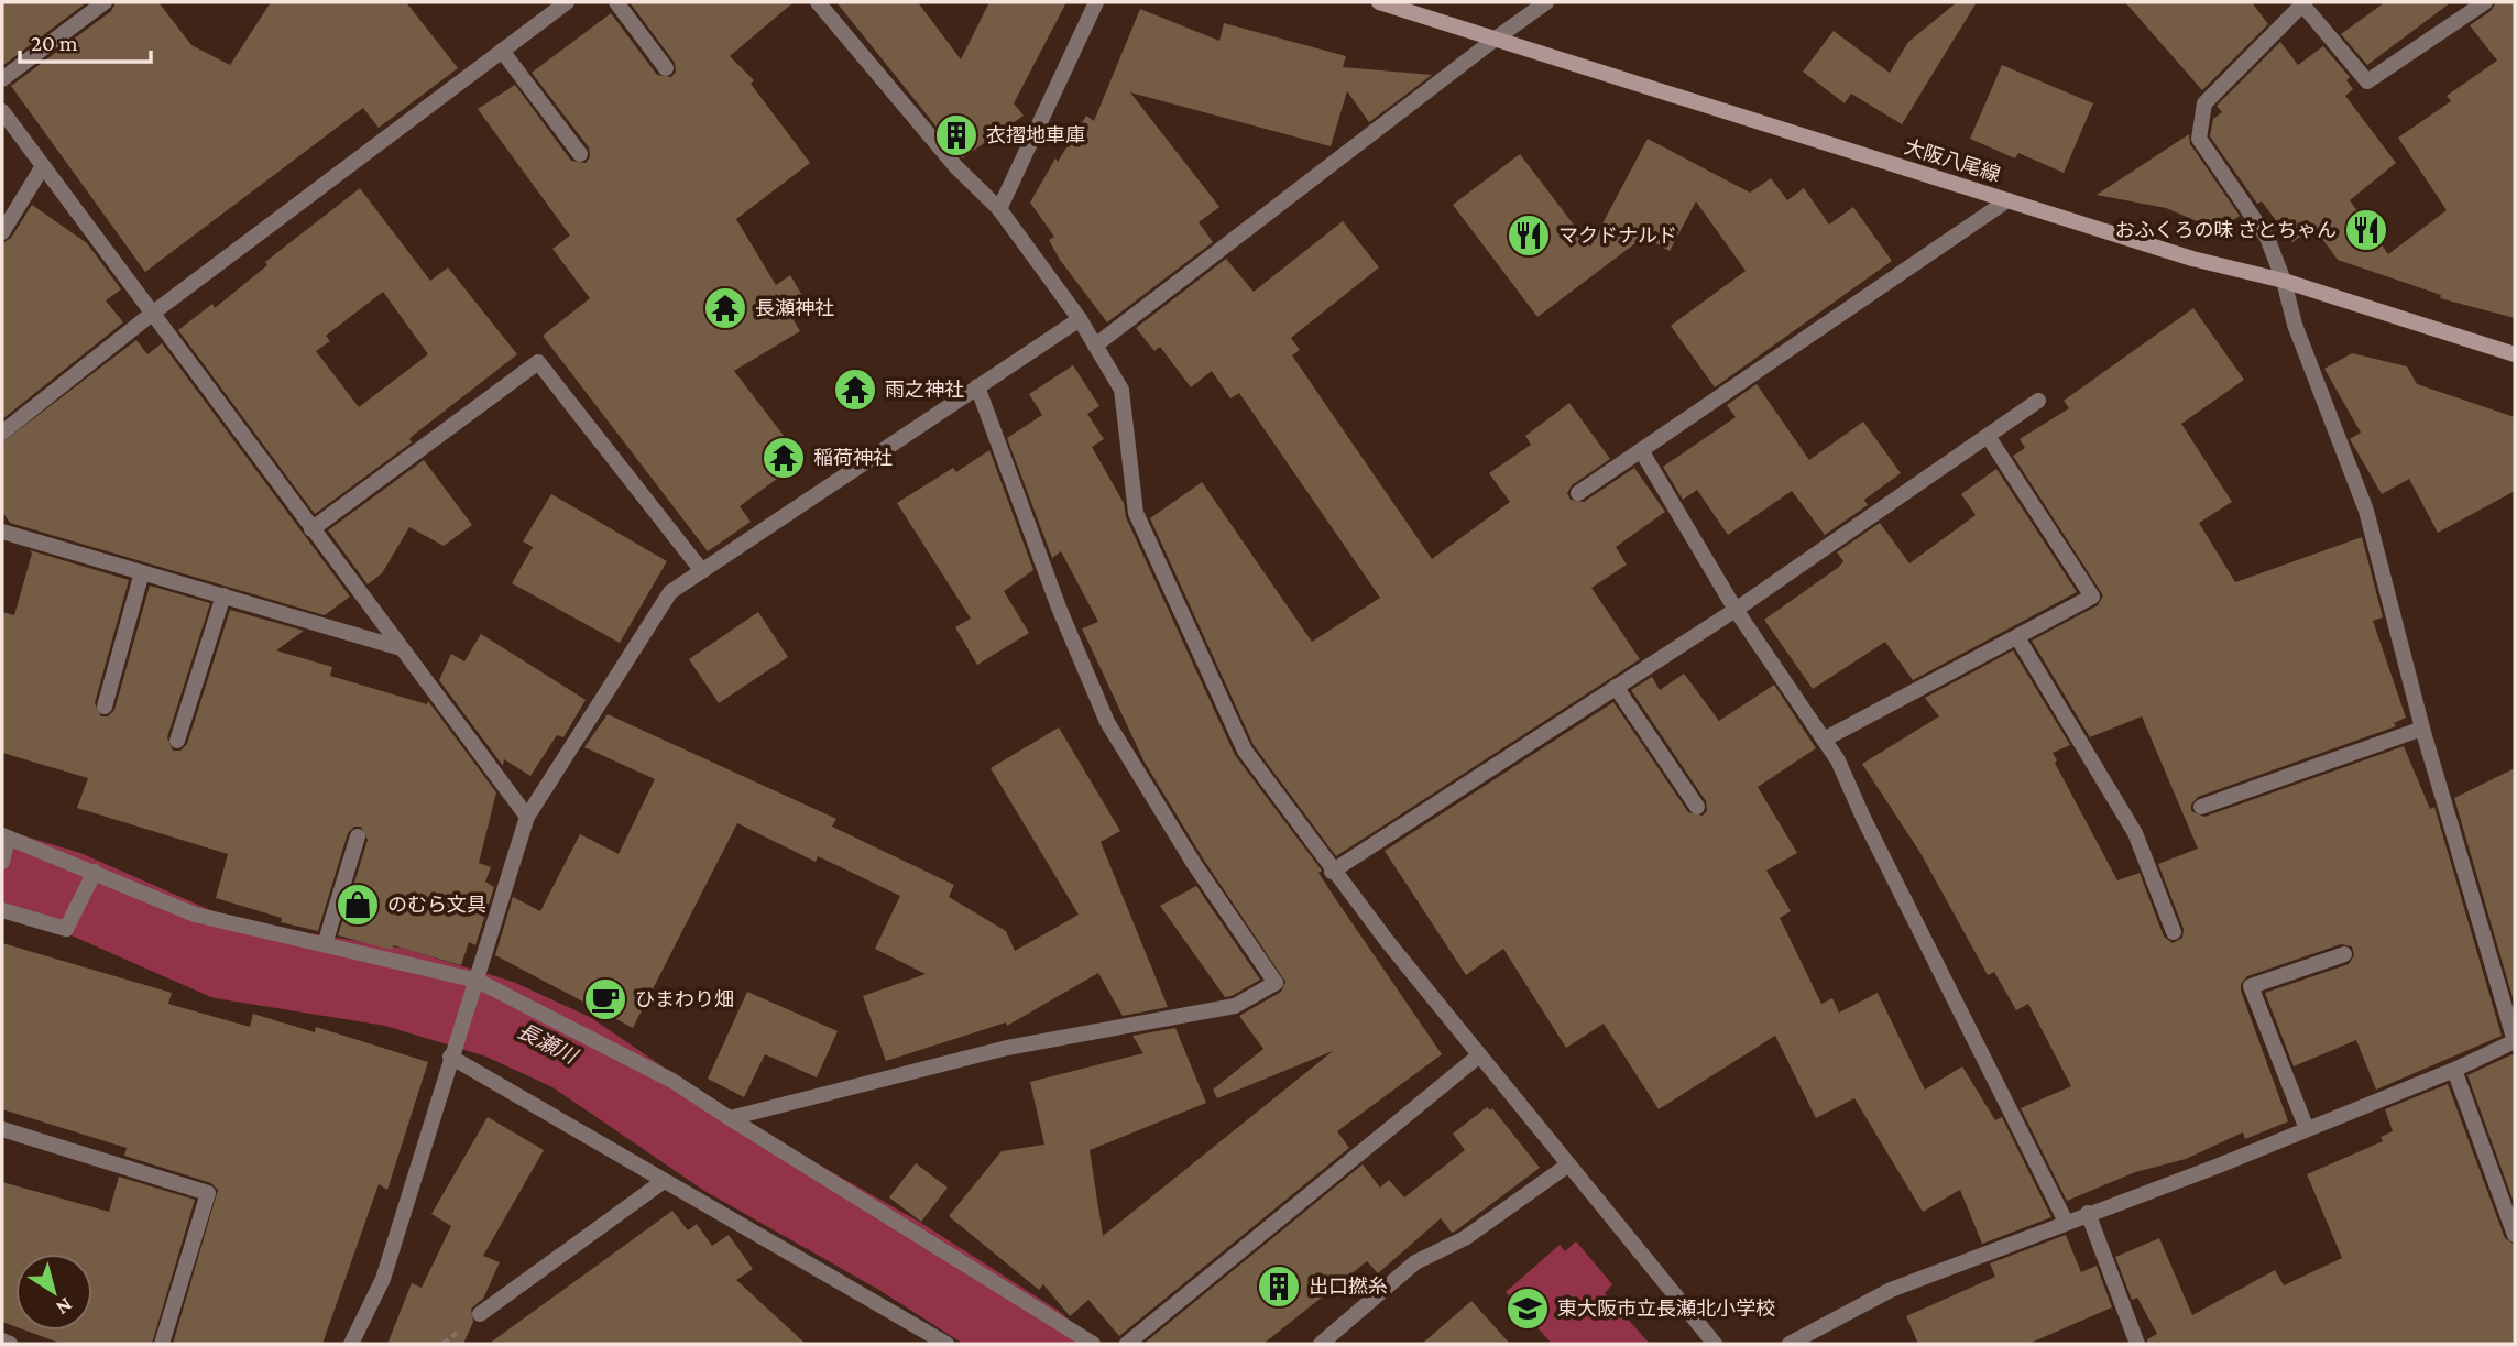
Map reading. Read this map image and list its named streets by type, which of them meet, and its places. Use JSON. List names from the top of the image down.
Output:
{
  "streets": {
    "main road": ["大阪八尾線"]
  },
  "water": ["長瀬川"],
  "places": {
    "building": ["衣摺地車庫", "出口撚糸"],
    "restaurant": ["おふくろの味 さとちゃん", "マクドナルド"],
    "temple": ["長瀬神社", "雨之神社", "稲荷神社"],
    "shop": ["のむら文具"],
    "cafe": ["ひまわり畑"],
    "school or university": ["東大阪市立長瀬北小学校"]
  },
  "scale_bar": "20 m",
  "north": "bottom right"
}
